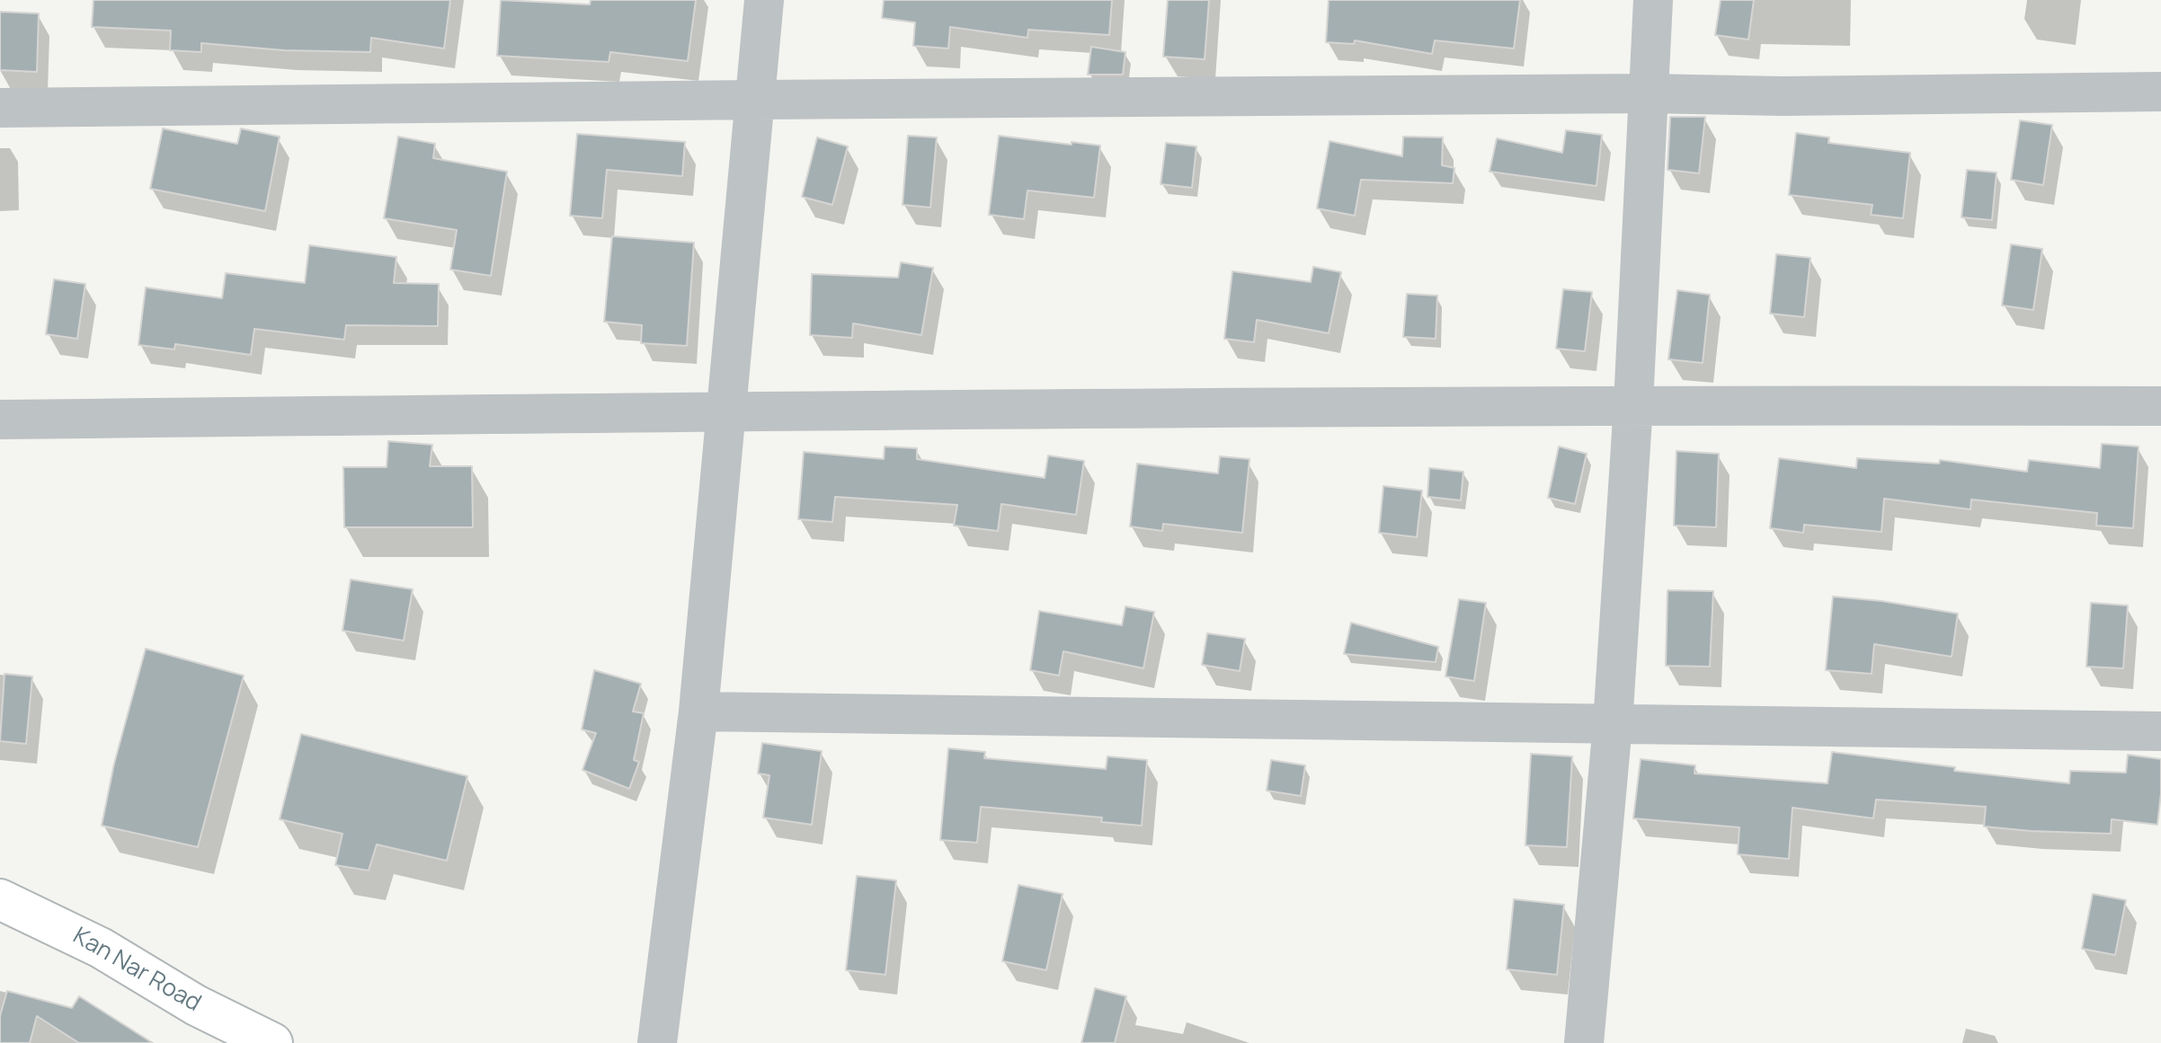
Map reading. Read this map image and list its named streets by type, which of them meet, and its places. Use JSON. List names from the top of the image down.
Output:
{
  "streets": {
    "main road": ["Kan Nar Road"]
  }
}
